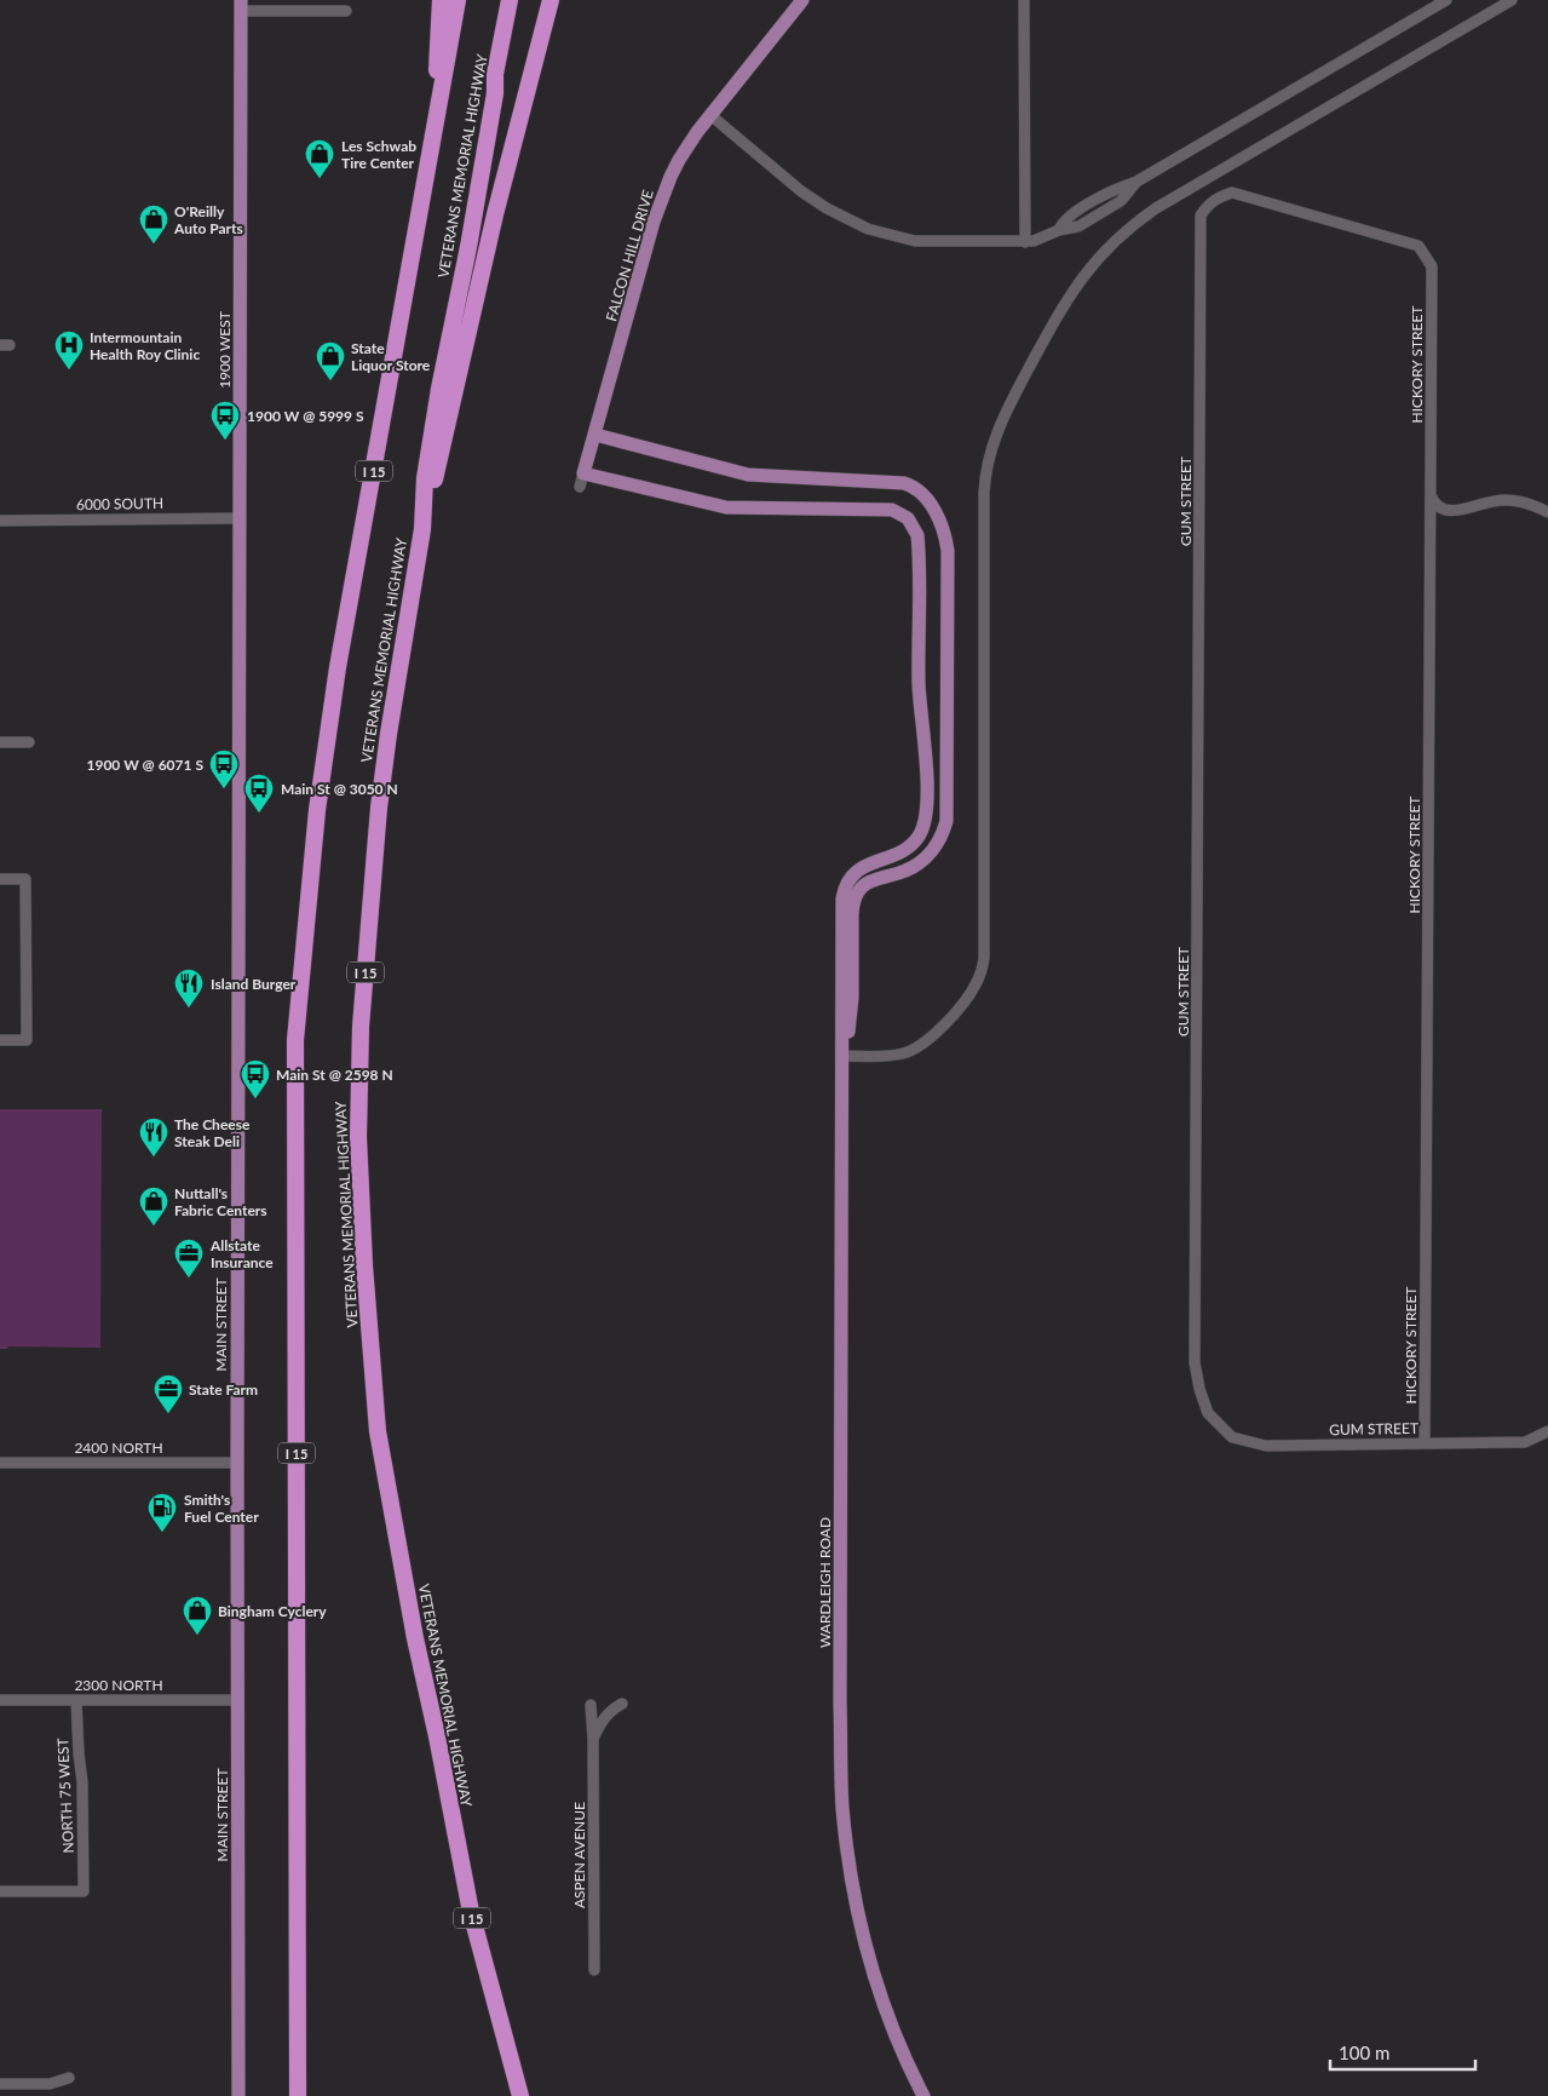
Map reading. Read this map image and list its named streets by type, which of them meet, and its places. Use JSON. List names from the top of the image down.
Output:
{
  "streets": {
    "highway": ["VETERANS MEMORIAL HIGHWAY", "I 15"],
    "main road": [
      "FALCON HILL DRIVE",
      "1900 WEST",
      "MAIN STREET",
      "WARDLEIGH ROAD"
    ],
    "street": [
      "HICKORY STREET",
      "GUM STREET",
      "6000 SOUTH",
      "2400 NORTH",
      "2300 NORTH",
      "NORTH 75 WEST",
      "ASPEN AVENUE"
    ]
  },
  "crossings": [
    ["FALCON HILL DRIVE", "WARDLEIGH ROAD"],
    ["1900 WEST", "6000 SOUTH"],
    ["1900 WEST", "MAIN STREET"],
    ["HICKORY STREET", "GUM STREET"],
    ["MAIN STREET", "2400 NORTH"],
    ["MAIN STREET", "2300 NORTH"],
    ["2300 NORTH", "NORTH 75 WEST"]
  ],
  "places": {
    "shop": [
      "Les Schwab Tire Center",
      "O'Reilly Auto Parts",
      "State Liquor Store",
      "Nuttall's Fabric Centers",
      "Bingham Cyclery"
    ],
    "hospital": ["Intermountain Health Roy Clinic"],
    "bus stop": [
      "1900 W @ 5999 S",
      "1900 W @ 6071 S",
      "Main St @ 3050 N",
      "Main St @ 2598 N"
    ],
    "restaurant": ["Island Burger", "The Cheese Steak Deli"],
    "office": ["Allstate Insurance", "State Farm"],
    "fuel station": ["Smith's Fuel Center"]
  },
  "scale_bar": "100 m"
}
